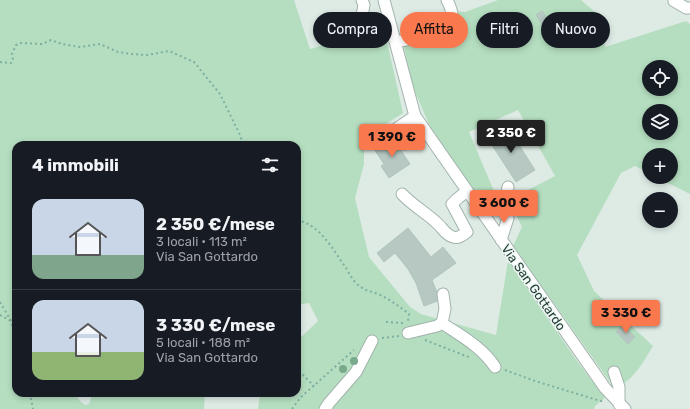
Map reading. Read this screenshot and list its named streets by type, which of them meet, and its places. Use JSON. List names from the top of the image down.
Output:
{
  "streets": {
    "street": ["Via San Gottardo"]
  },
  "page": {
    "chip": [
      "Compra",
      "Affitta",
      "Filtri",
      "Nuovo"
    ],
    "map_buttons": ["+", "−"],
    "price": [
      "2 350 €",
      "1 390 €",
      "3 600 €",
      "3 330 €"
    ],
    "heading": "4 immobili",
    "list": [
      {
        "name": "2 350 €/mese",
        "note": "3 locali · 113 m² · Via San Gottardo"
      },
      {
        "name": "3 330 €/mese",
        "note": "5 locali · 188 m² · Via San Gottardo"
      }
    ]
  }
}
